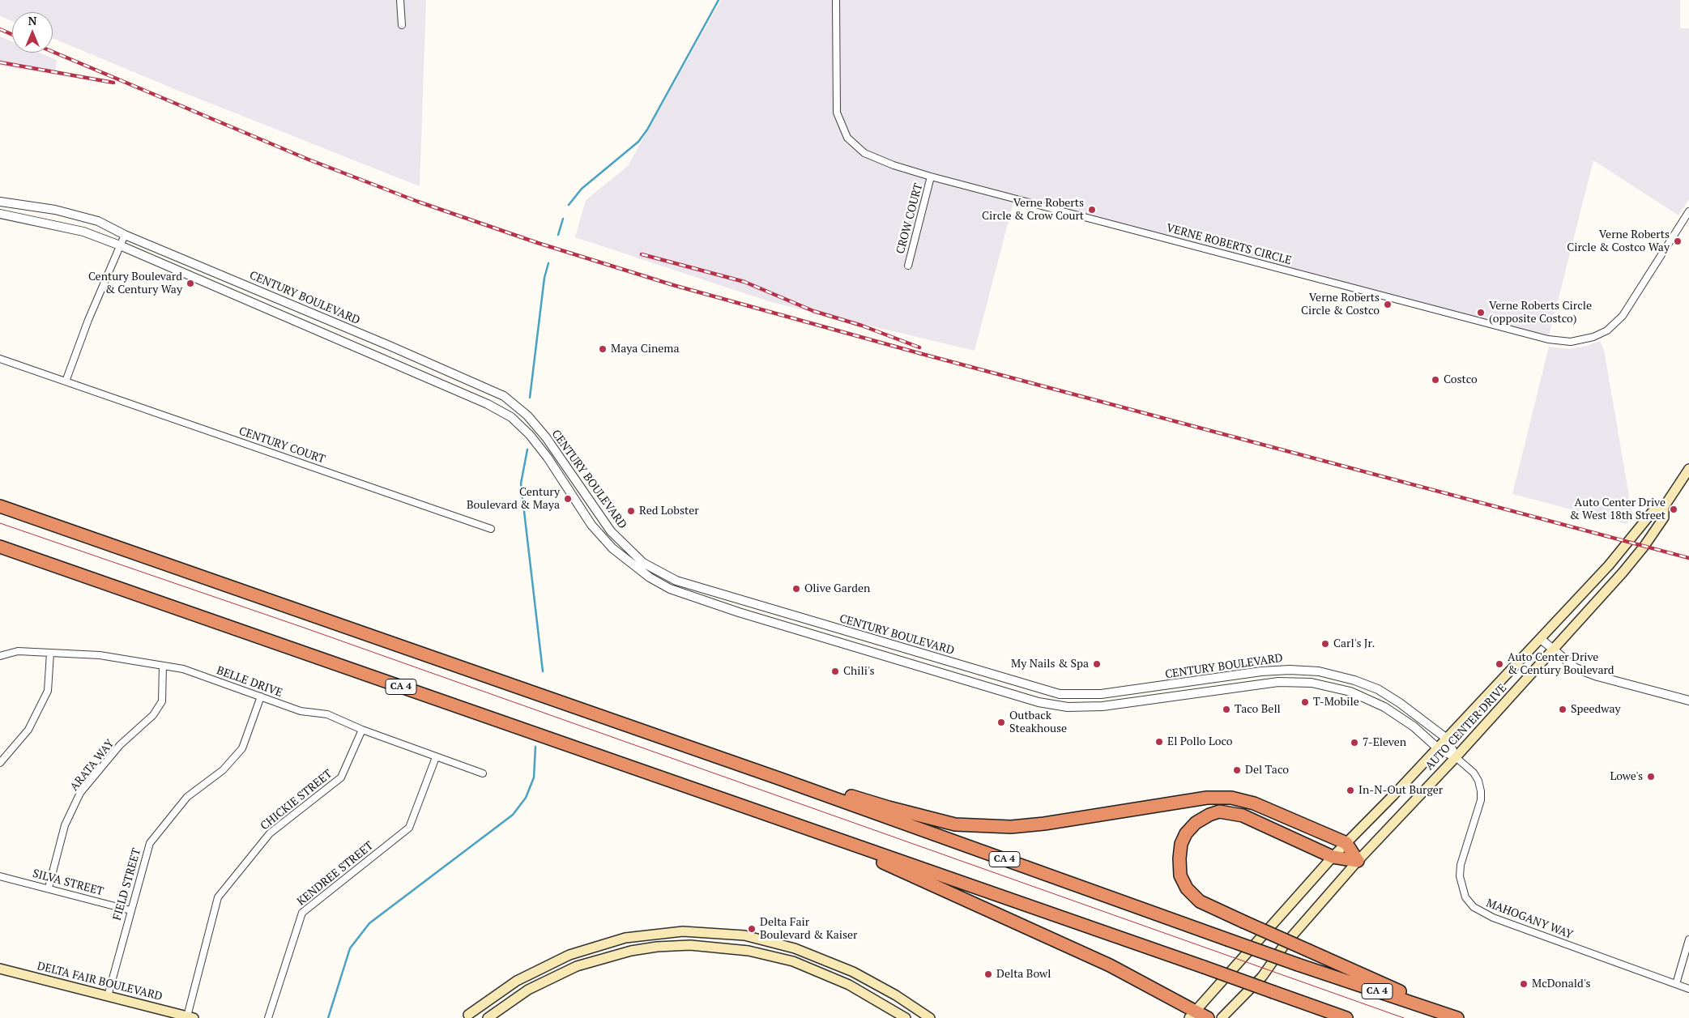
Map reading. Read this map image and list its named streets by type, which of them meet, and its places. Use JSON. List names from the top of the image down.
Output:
{
  "streets": {
    "highway": ["CA 4"],
    "main road": ["AUTO CENTER DRIVE", "DELTA FAIR BOULEVARD"],
    "street": [
      "CROW COURT",
      "VERNE ROBERTS CIRCLE",
      "CENTURY BOULEVARD",
      "CENTURY COURT",
      "BELLE DRIVE",
      "ARATA WAY",
      "CHICKIE STREET",
      "KENDREE STREET",
      "SILVA STREET",
      "FIELD STREET",
      "MAHOGANY WAY"
    ]
  },
  "crossings": [
    ["CROW COURT", "VERNE ROBERTS CIRCLE"],
    ["CENTURY BOULEVARD", "AUTO CENTER DRIVE"],
    ["CENTURY BOULEVARD", "MAHOGANY WAY"],
    ["BELLE DRIVE", "ARATA WAY"],
    ["BELLE DRIVE", "CHICKIE STREET"],
    ["BELLE DRIVE", "KENDREE STREET"],
    ["BELLE DRIVE", "FIELD STREET"],
    ["AUTO CENTER DRIVE", "MAHOGANY WAY"],
    ["ARATA WAY", "SILVA STREET"],
    ["CHICKIE STREET", "DELTA FAIR BOULEVARD"],
    ["SILVA STREET", "FIELD STREET"],
    ["FIELD STREET", "DELTA FAIR BOULEVARD"]
  ],
  "places": [
    "Verne Roberts Circle & Crow Court",
    "Verne Roberts Circle & Costco Way",
    "Century Boulevard & Century Way",
    "Verne Roberts Circle & Costco",
    "Verne Roberts Circle (opposite Costco)",
    "Maya Cinema",
    "Costco",
    "Century Boulevard & Maya",
    "Auto Center Drive & West 18th Street",
    "Red Lobster",
    "Olive Garden",
    "Carl's Jr.",
    "My Nails & Spa",
    "Auto Center Drive & Century Boulevard",
    "Chili's",
    "T-Mobile",
    "Taco Bell",
    "Speedway",
    "Outback Steakhouse",
    "El Pollo Loco",
    "7-Eleven",
    "Del Taco",
    "Lowe's",
    "In-N-Out Burger",
    "Delta Fair Boulevard & Kaiser",
    "Delta Bowl",
    "McDonald's"
  ],
  "north": "top"
}
